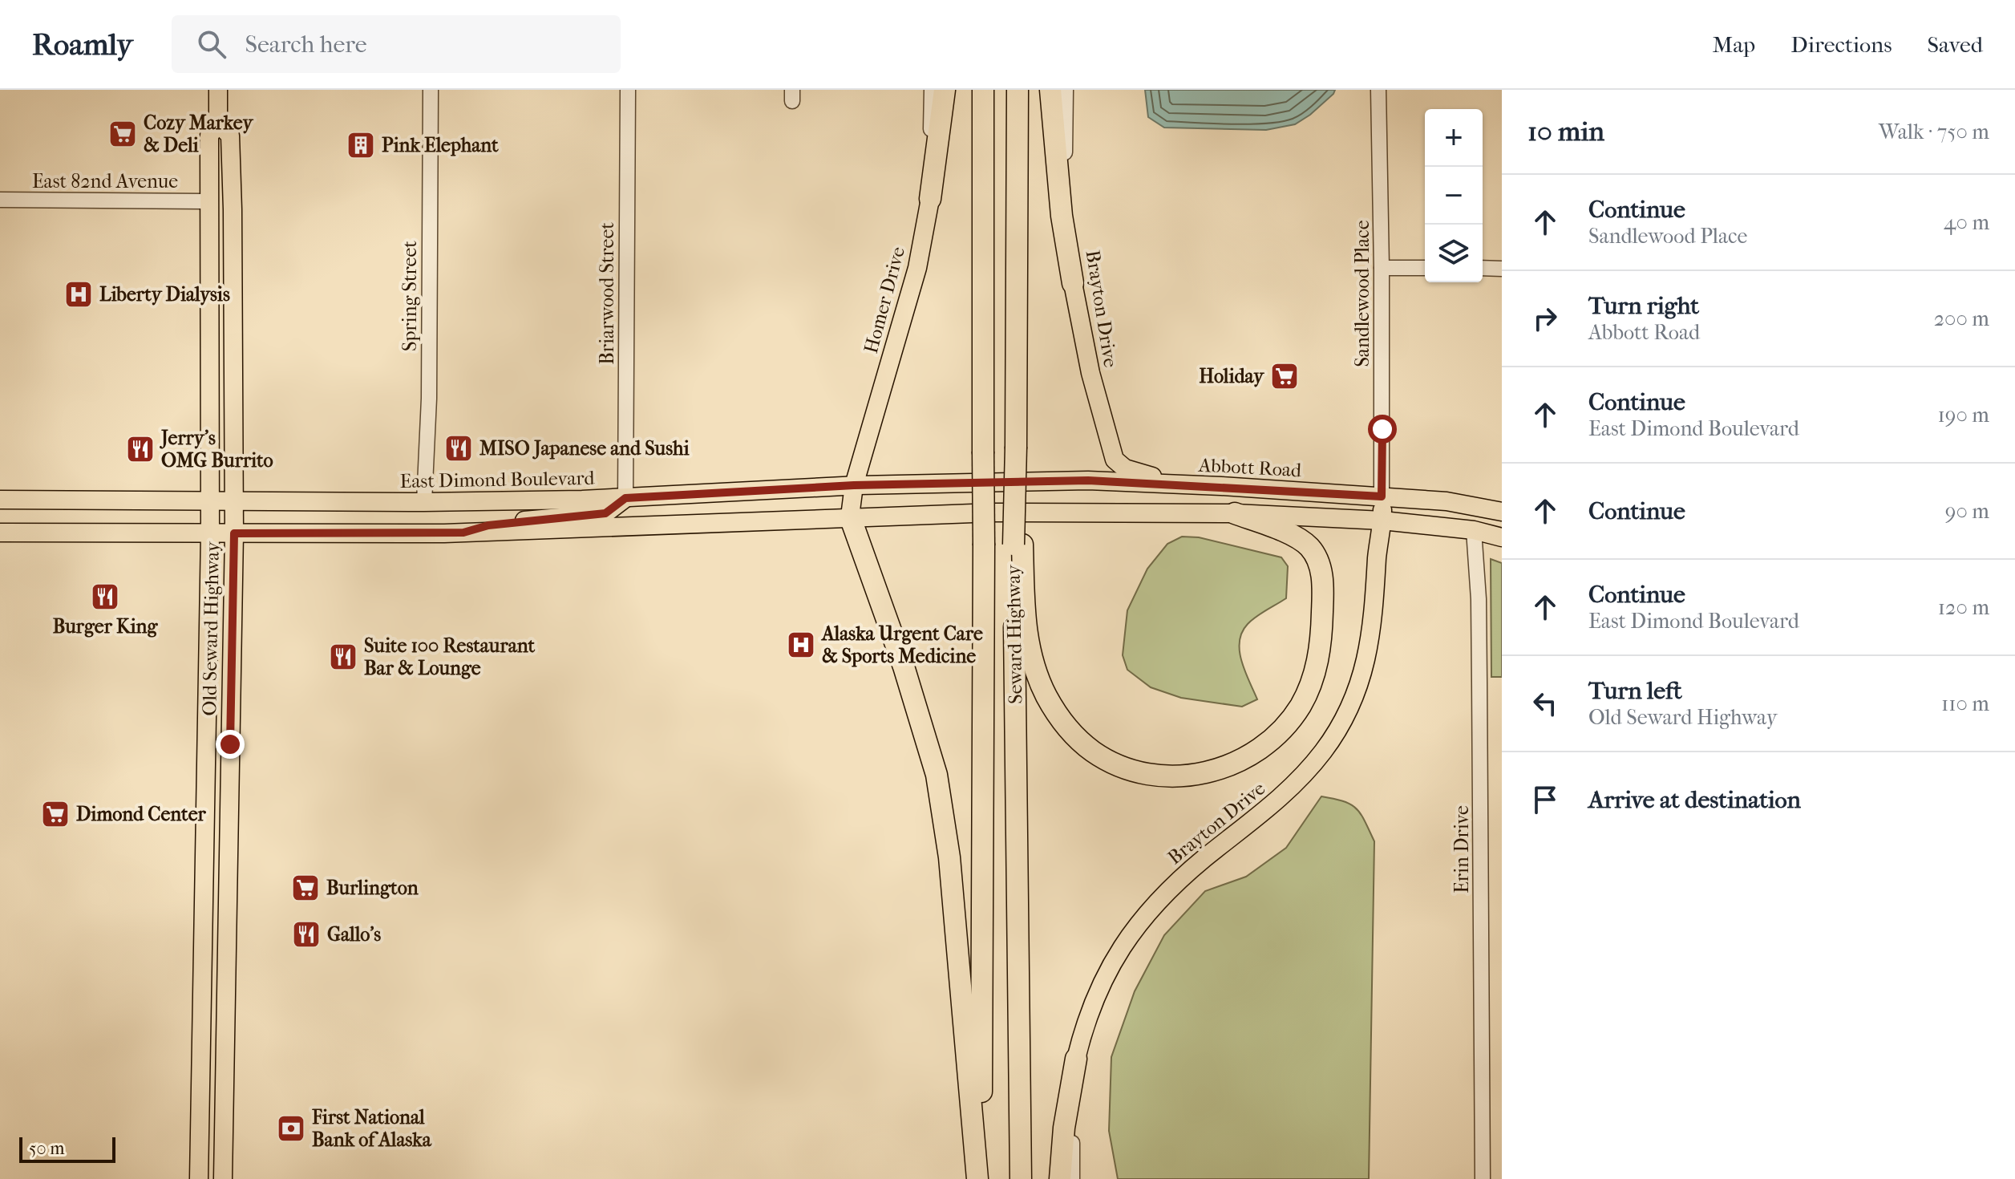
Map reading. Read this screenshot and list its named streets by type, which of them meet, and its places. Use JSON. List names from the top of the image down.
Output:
{
  "streets": {
    "highway": ["Seward Highway"],
    "main road": [
      "Homer Drive",
      "Brayton Drive",
      "Abbott Road",
      "East Dimond Boulevard",
      "Old Seward Highway"
    ],
    "street": [
      "East 82nd Avenue",
      "Briarwood Street",
      "Sandlewood Place",
      "Spring Street",
      "Erin Drive"
    ]
  },
  "crossings": [
    ["East 82nd Avenue", "Old Seward Highway"],
    ["Briarwood Street", "East Dimond Boulevard"],
    ["Sandlewood Place", "Brayton Drive"],
    ["Sandlewood Place", "Abbott Road"],
    ["Spring Street", "East Dimond Boulevard"],
    ["Homer Drive", "East Dimond Boulevard"],
    ["Brayton Drive", "Abbott Road"],
    ["Abbott Road", "East Dimond Boulevard"],
    ["East Dimond Boulevard", "Old Seward Highway"]
  ],
  "places": {
    "supermarket": [
      "Cozy Markey & Deli",
      "Holiday",
      "Dimond Center",
      "Burlington"
    ],
    "building": ["Pink Elephant"],
    "hospital": ["Liberty Dialysis", "Alaska Urgent Care & Sports Medicine"],
    "restaurant": [
      "MISO Japanese and Sushi",
      "Jerry's OMG Burrito",
      "Burger King",
      "Suite 100 Restaurant Bar & Lounge",
      "Gallo's"
    ],
    "bank": ["First National Bank of Alaska"]
  },
  "scale_bar": "50 m",
  "page": {
    "header": "Roamly",
    "search": "Search here",
    "nav": ["Map", "Directions", "Saved"],
    "heading": ["10 min", "Walk · 750 m"],
    "map_buttons": ["+", "−"],
    "list": [
      ["Continue", "Sandlewood Place", "40 m"],
      ["Turn right", "Abbott Road", "200 m"],
      ["Continue", "East Dimond Boulevard", "190 m"],
      ["Continue", "90 m"],
      ["Continue", "East Dimond Boulevard", "120 m"],
      ["Turn left", "Old Seward Highway", "110 m"],
      "Arrive at destination"
    ],
    "scale": "50 m"
  }
}
